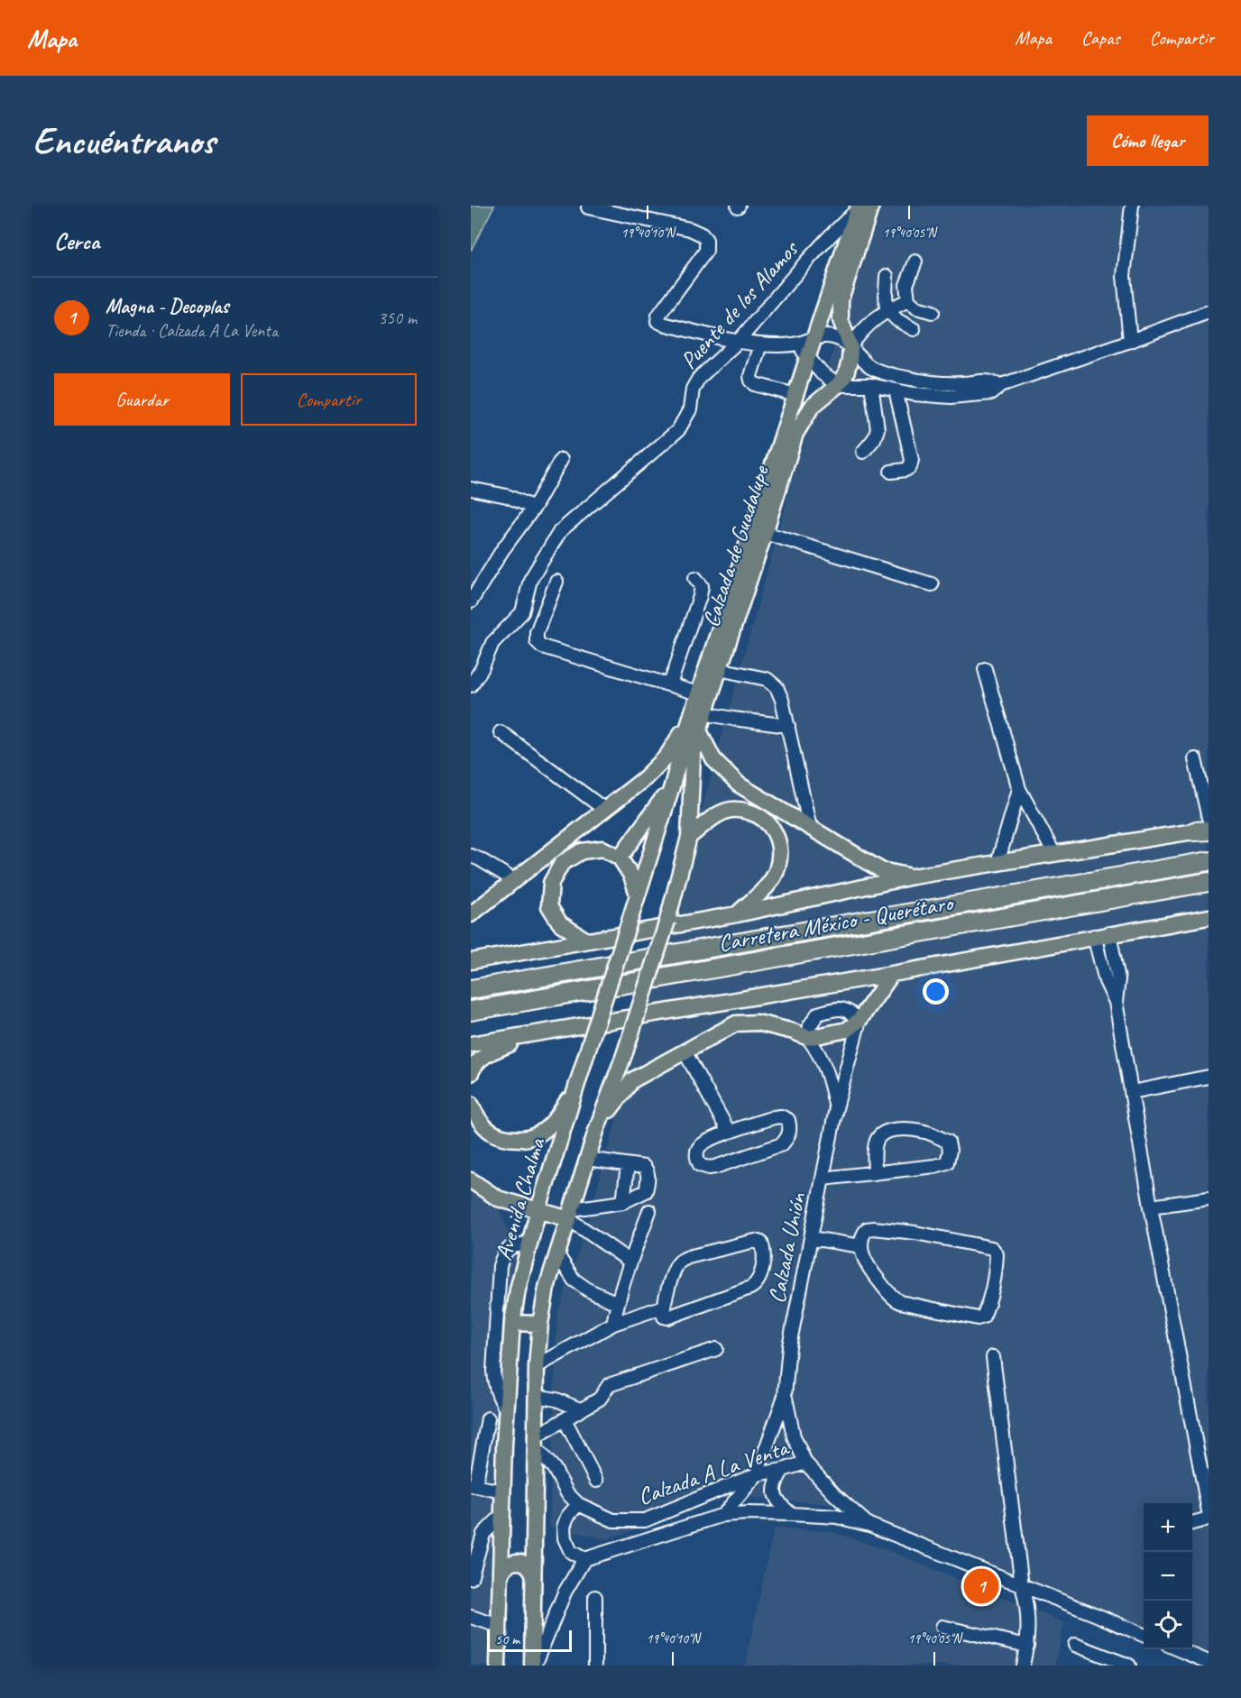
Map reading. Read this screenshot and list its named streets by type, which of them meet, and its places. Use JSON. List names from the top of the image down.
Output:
{
  "streets": {
    "highway": ["Carretera México - Querétaro"],
    "main road": ["Calzada de Guadalupe", "Avenida Chalma"],
    "street": ["Puente de los Alamos", "Calzada Unión", "Calzada A La Venta"]
  },
  "crossings": [
    ["Puente de los Alamos", "Calzada de Guadalupe"],
    ["Calzada de Guadalupe", "Avenida Chalma"],
    ["Calzada Unión", "Calzada A La Venta"]
  ],
  "scale_bar": "50 m",
  "page": {
    "header": "Mapa",
    "nav": ["Mapa", "Capas", "Compartir"],
    "buttons": [
      "Cómo llegar",
      ["Guardar", "Compartir"]
    ],
    "title": "Encuéntranos",
    "heading": "Cerca",
    "list": [
      {
        "mark": "1",
        "name": "Magna - Decoplas",
        "note": "Tienda · Calzada A La Venta",
        "value": "350 m"
      }
    ],
    "map_buttons": ["+", "−"],
    "pins": "1",
    "scale": "50 m"
  },
  "coordinates": ["19°40'10\"N", "19°40'05\"N"]
}
